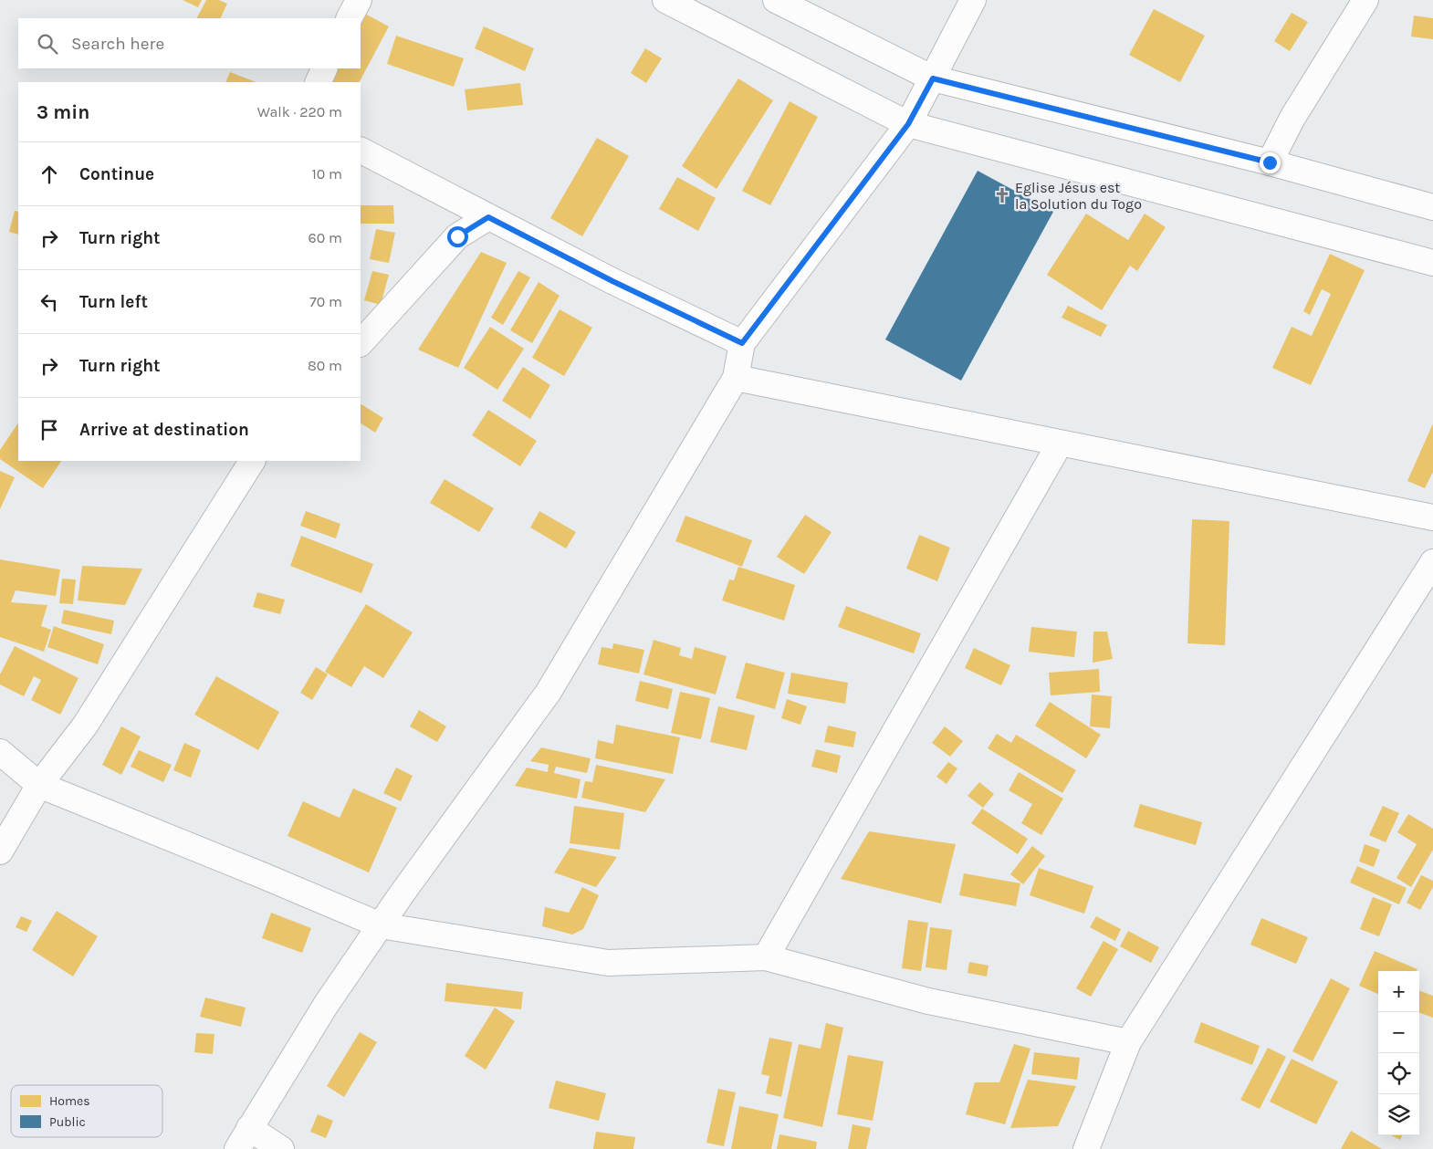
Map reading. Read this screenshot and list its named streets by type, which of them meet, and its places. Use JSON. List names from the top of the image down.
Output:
{
  "places": {
    "church": ["Eglise Jésus est la Solution du Togo"]
  },
  "legend": ["Homes", "Public"],
  "page": {
    "search": "Search here",
    "heading": ["3 min", "Walk · 220 m"],
    "list": [
      ["Continue", "10 m"],
      ["Turn right", "60 m"],
      ["Turn left", "70 m"],
      ["Turn right", "80 m"],
      "Arrive at destination"
    ],
    "map_buttons": ["+", "−"]
  }
}
